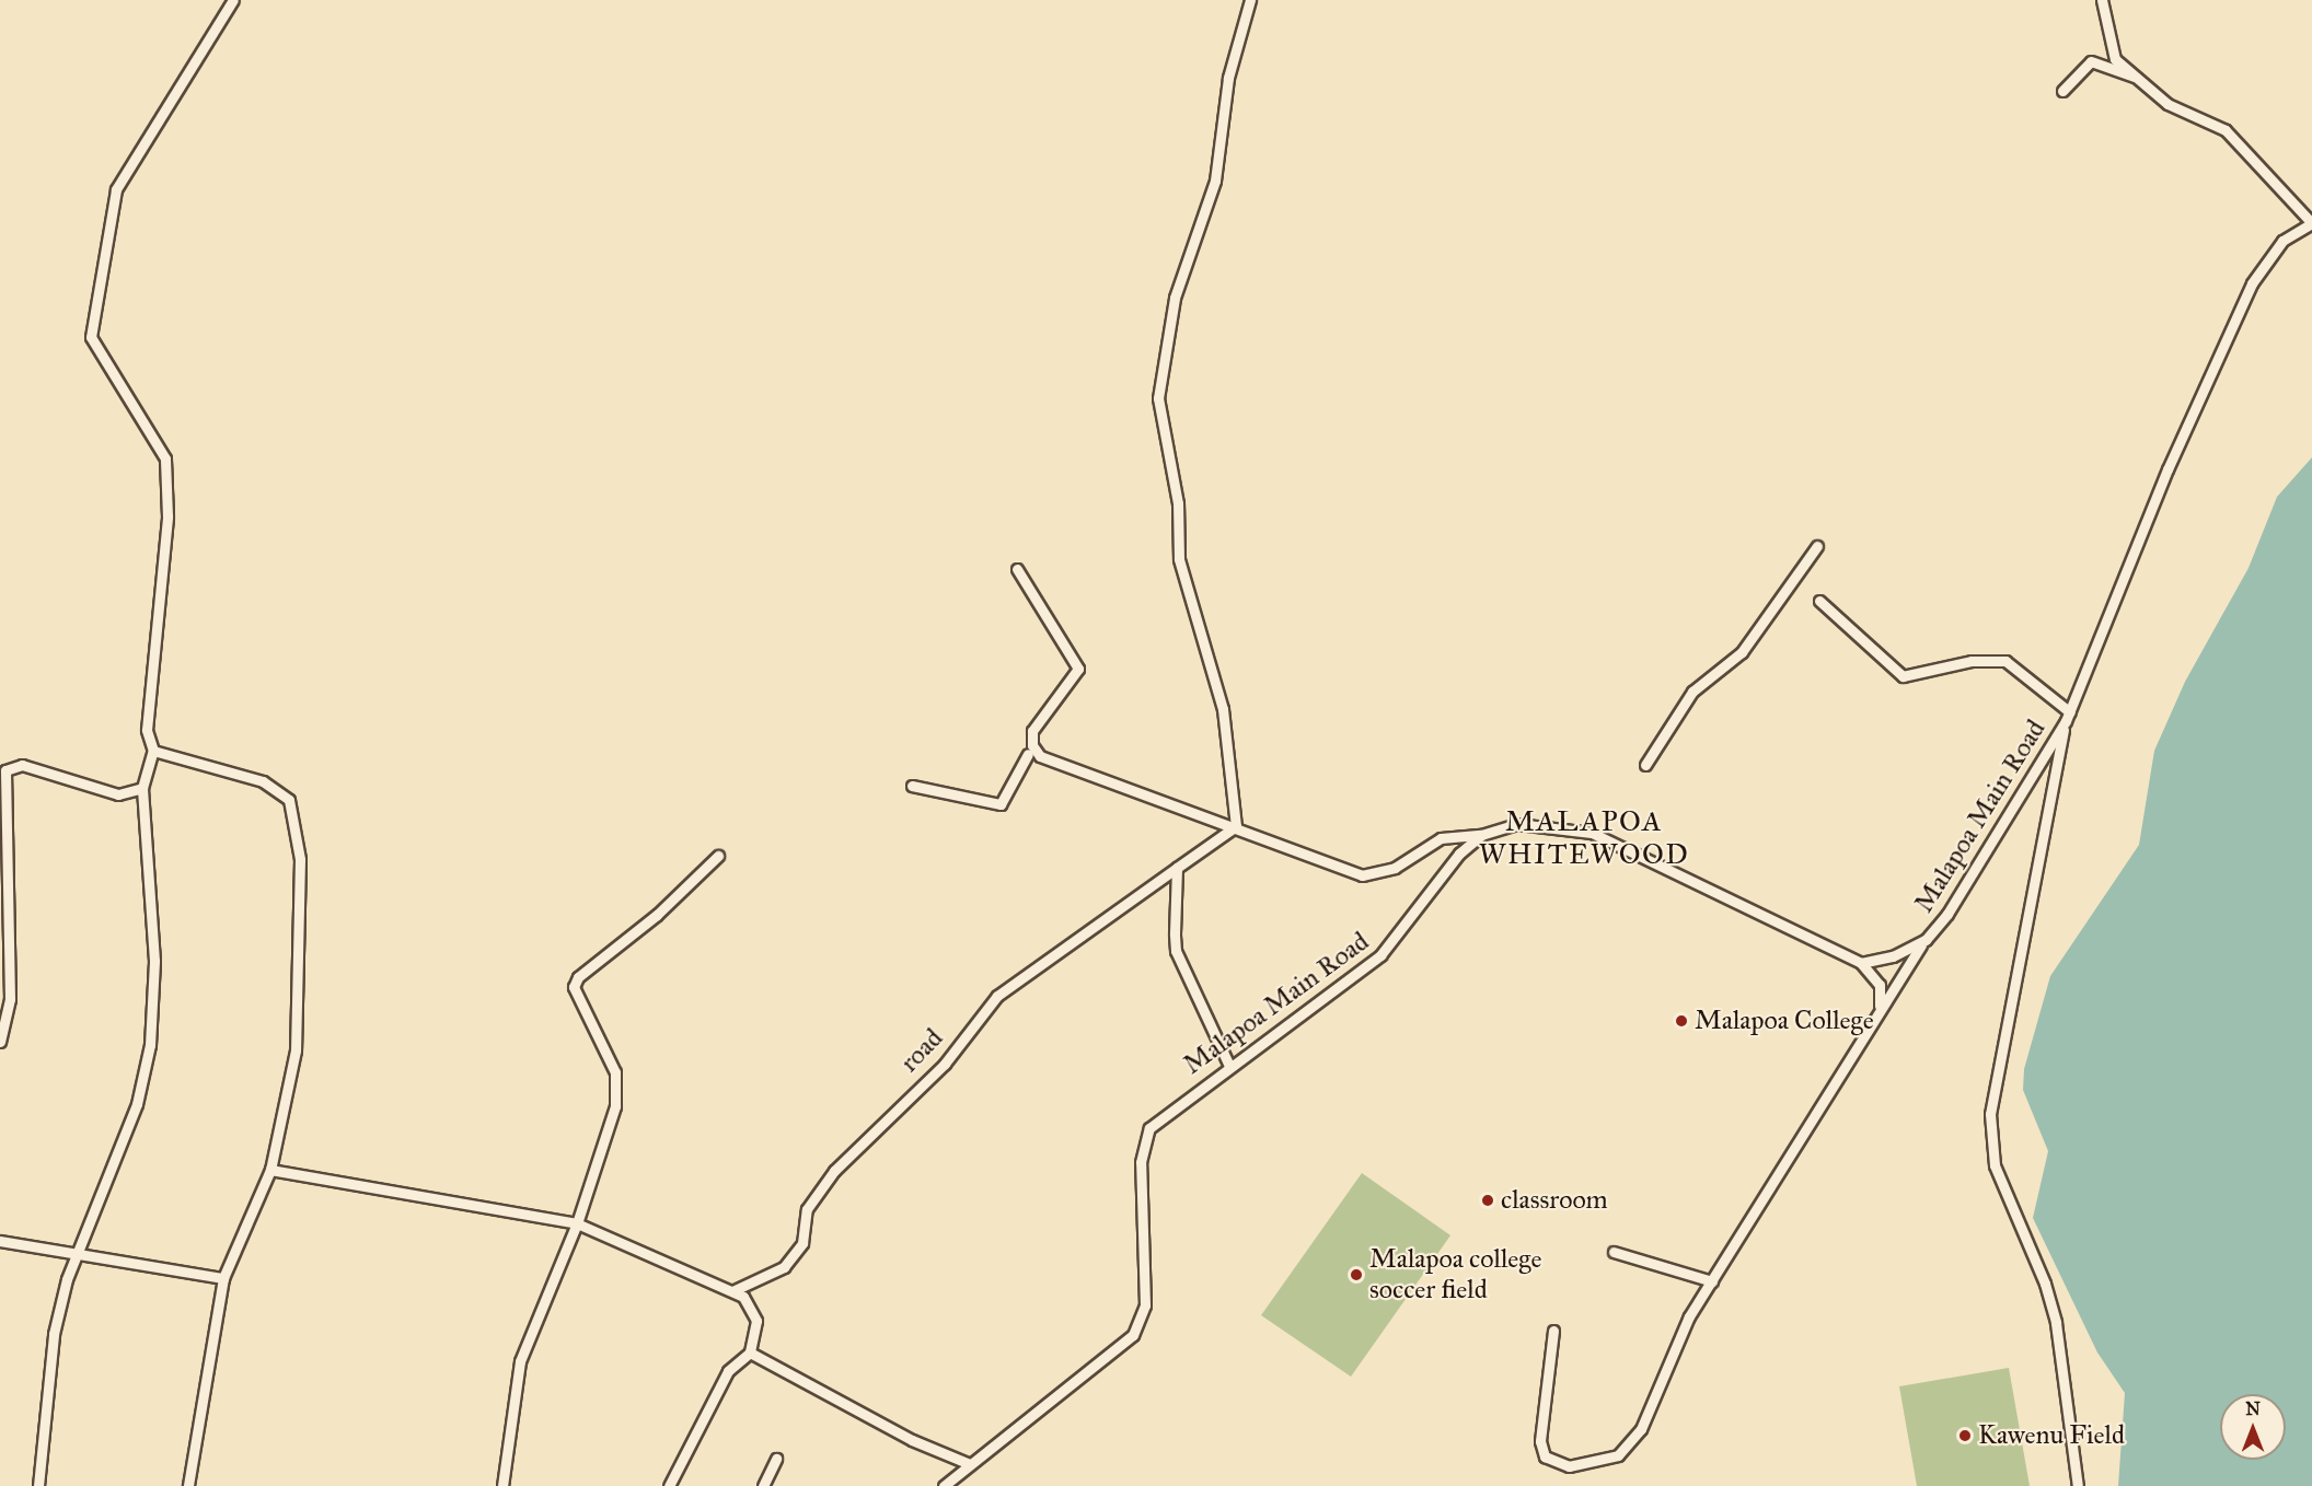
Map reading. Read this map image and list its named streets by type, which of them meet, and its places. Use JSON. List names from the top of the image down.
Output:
{
  "streets": {
    "street": ["Malapoa Main Road", "road"]
  },
  "districts": ["MALAPOA WHITEWOOD"],
  "places": [
    "Malapoa College",
    "classroom",
    "Malapoa college soccer field",
    "Kawenu Field"
  ],
  "north": "top"
}
